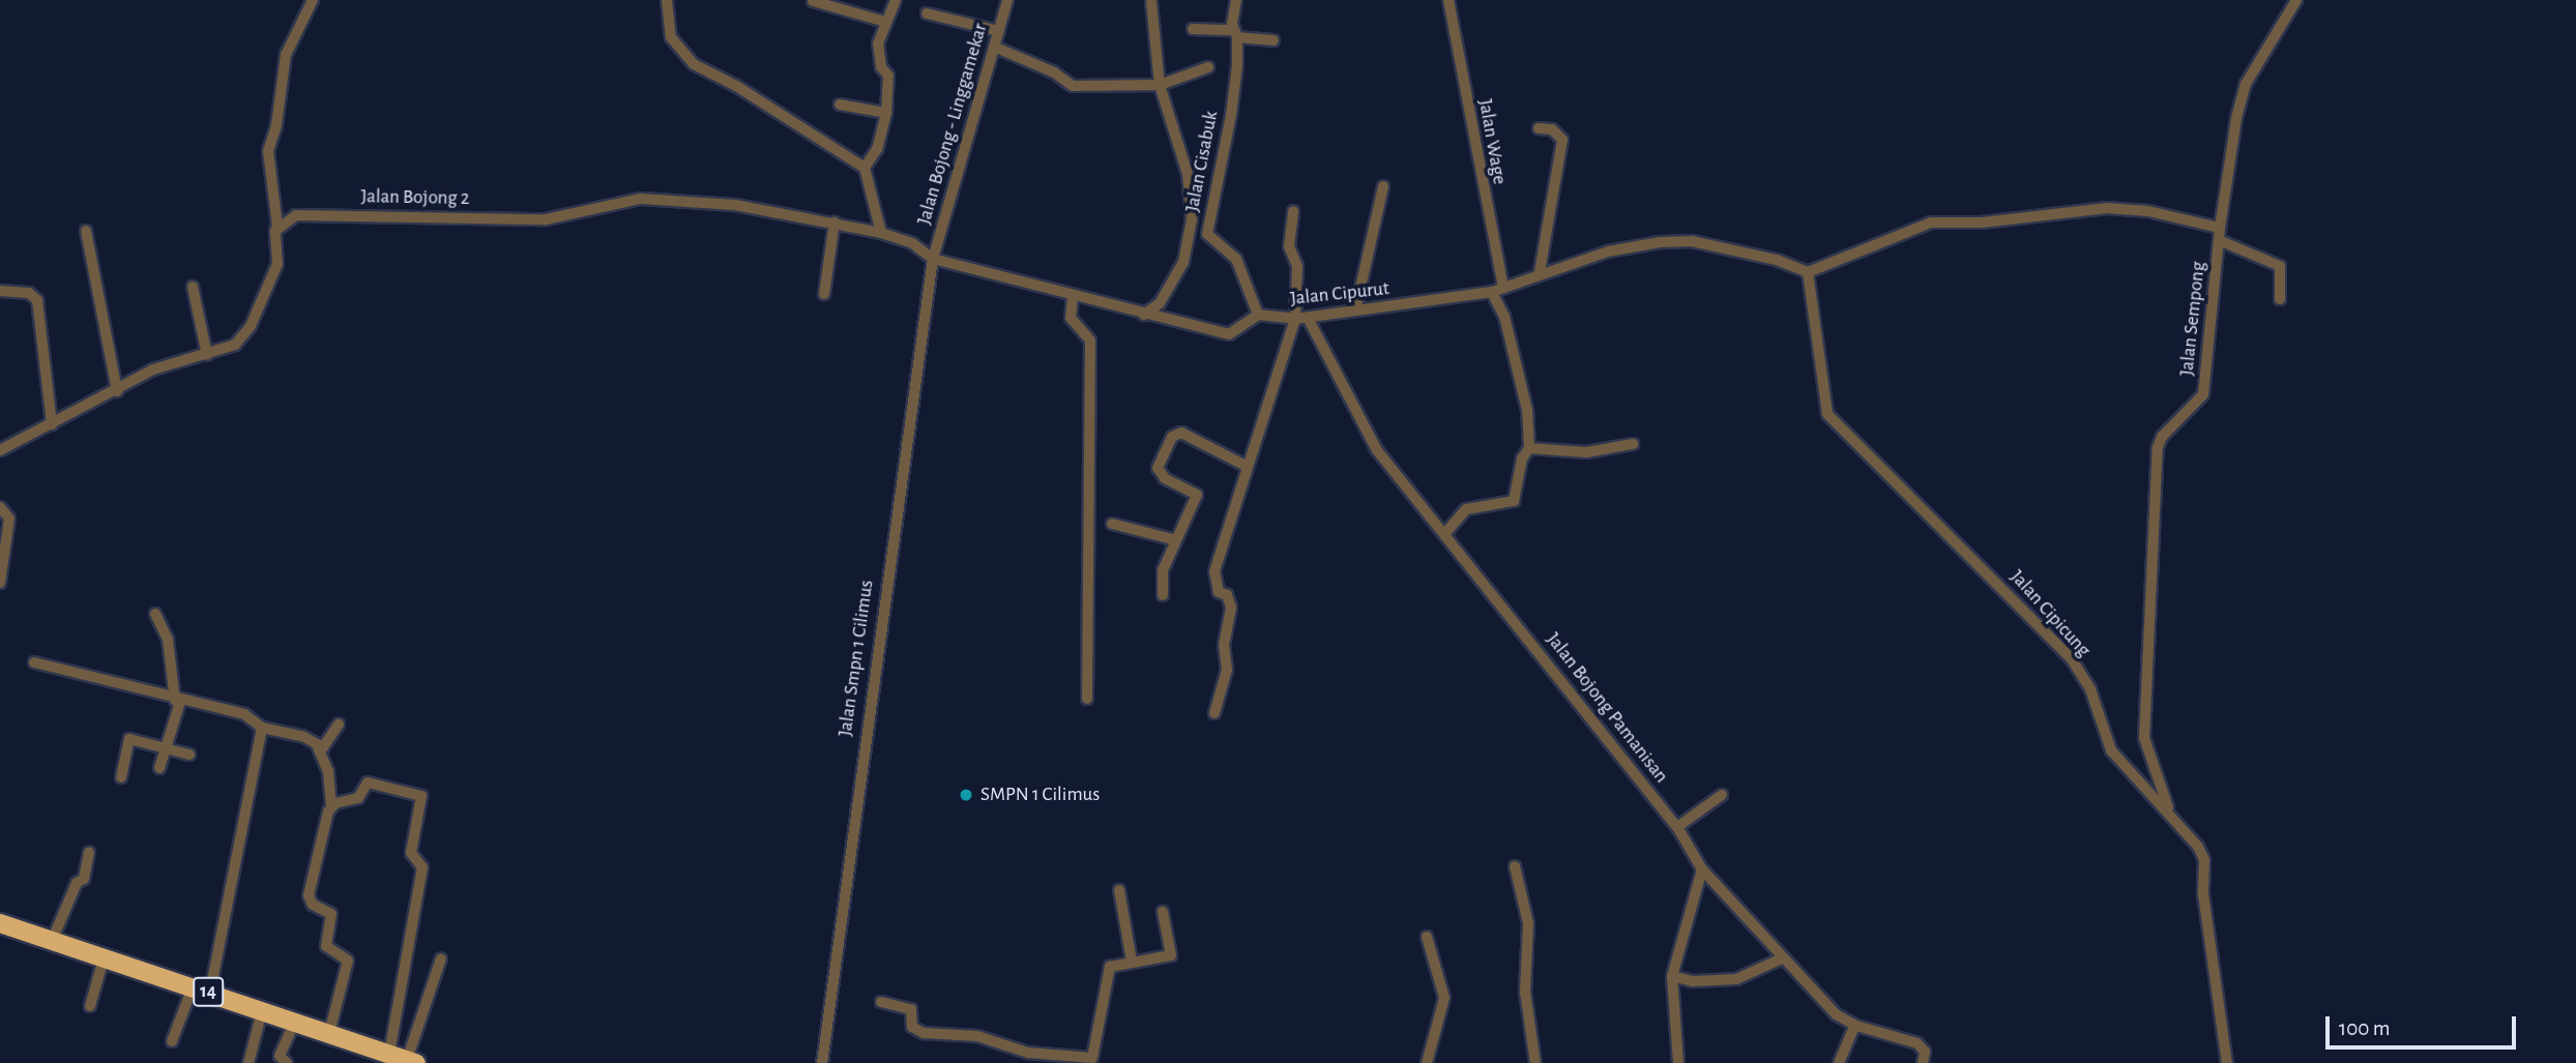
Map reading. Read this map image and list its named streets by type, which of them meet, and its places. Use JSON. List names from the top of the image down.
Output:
{
  "streets": {
    "highway": ["14"],
    "street": [
      "Jalan Bojong - Linggamekar",
      "Jalan Wage",
      "Jalan Cisabuk",
      "Jalan Bojong 2",
      "Jalan Cipurut",
      "Jalan Sempong",
      "Jalan Cipicung",
      "Jalan Smpn 1 Cilimus",
      "Jalan Bojong Pamanisan"
    ]
  },
  "crossings": [
    ["Jalan Bojong - Linggamekar", "Jalan Bojong 2"],
    ["Jalan Bojong - Linggamekar", "Jalan Smpn 1 Cilimus"],
    ["Jalan Wage", "Jalan Cipurut"],
    ["Jalan Cisabuk", "Jalan Cipurut"],
    ["Jalan Bojong 2", "Jalan Smpn 1 Cilimus"],
    ["Jalan Cipurut", "Jalan Cipicung"],
    ["Jalan Cipurut", "Jalan Bojong Pamanisan"],
    ["Jalan Sempong", "Jalan Cipicung"]
  ],
  "places": ["SMPN 1 Cilimus"],
  "scale_bar": "100 m"
}
